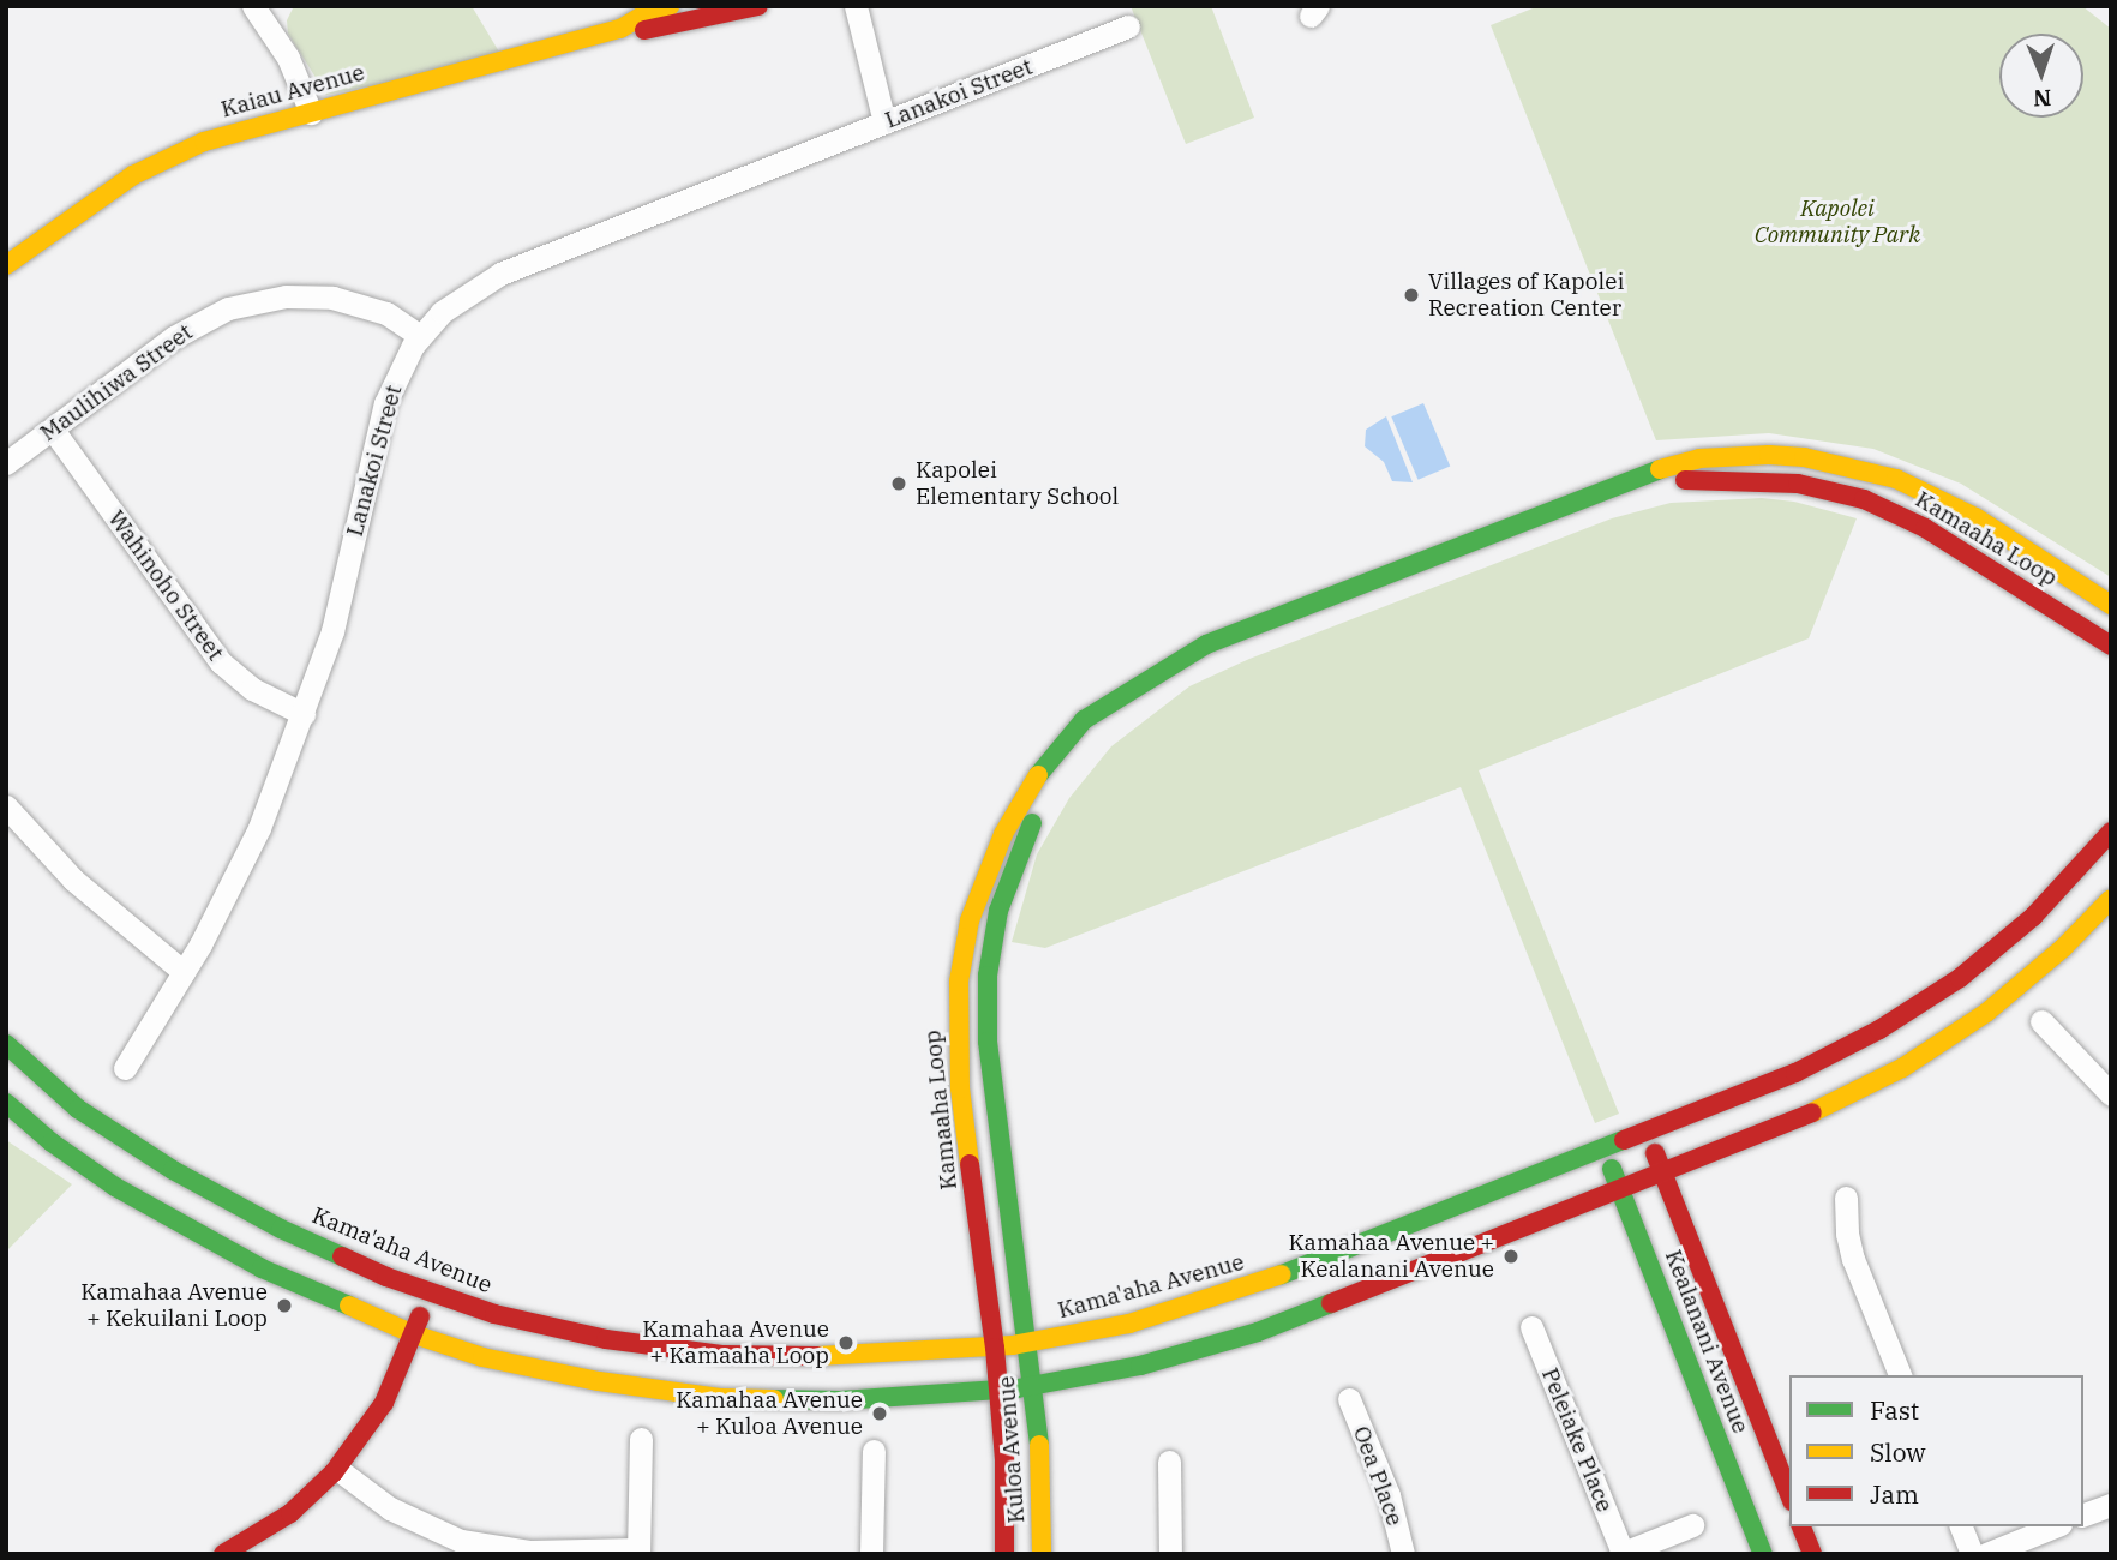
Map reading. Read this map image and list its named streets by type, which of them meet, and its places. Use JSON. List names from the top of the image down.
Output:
{
  "streets": {
    "street": [
      "Kaiau Avenue",
      "Lanakoi Street",
      "Maulihiwa Street",
      "Kamaaha Loop",
      "Wahinoho Street",
      "Kama'aha Avenue",
      "Kealanani Avenue",
      "Peleiake Place",
      "Kuloa Avenue",
      "Oea Place"
    ]
  },
  "crossings": [
    ["Lanakoi Street", "Maulihiwa Street"],
    ["Lanakoi Street", "Wahinoho Street"],
    ["Maulihiwa Street", "Wahinoho Street"],
    ["Kamaaha Loop", "Kama'aha Avenue"],
    ["Kamaaha Loop", "Kuloa Avenue"],
    ["Kama'aha Avenue", "Kealanani Avenue"],
    ["Kama'aha Avenue", "Kuloa Avenue"]
  ],
  "parks": ["Kapolei Community Park"],
  "places": [
    "Villages of Kapolei Recreation Center",
    "Kapolei Elementary School",
    "Kamahaa Avenue + Kealanani Avenue",
    "Kamahaa Avenue + Kekuilani Loop",
    "Kamahaa Avenue + Kamaaha Loop",
    "Kamahaa Avenue + Kuloa Avenue"
  ],
  "legend": ["Fast", "Slow", "Jam"],
  "north": "bottom"
}
